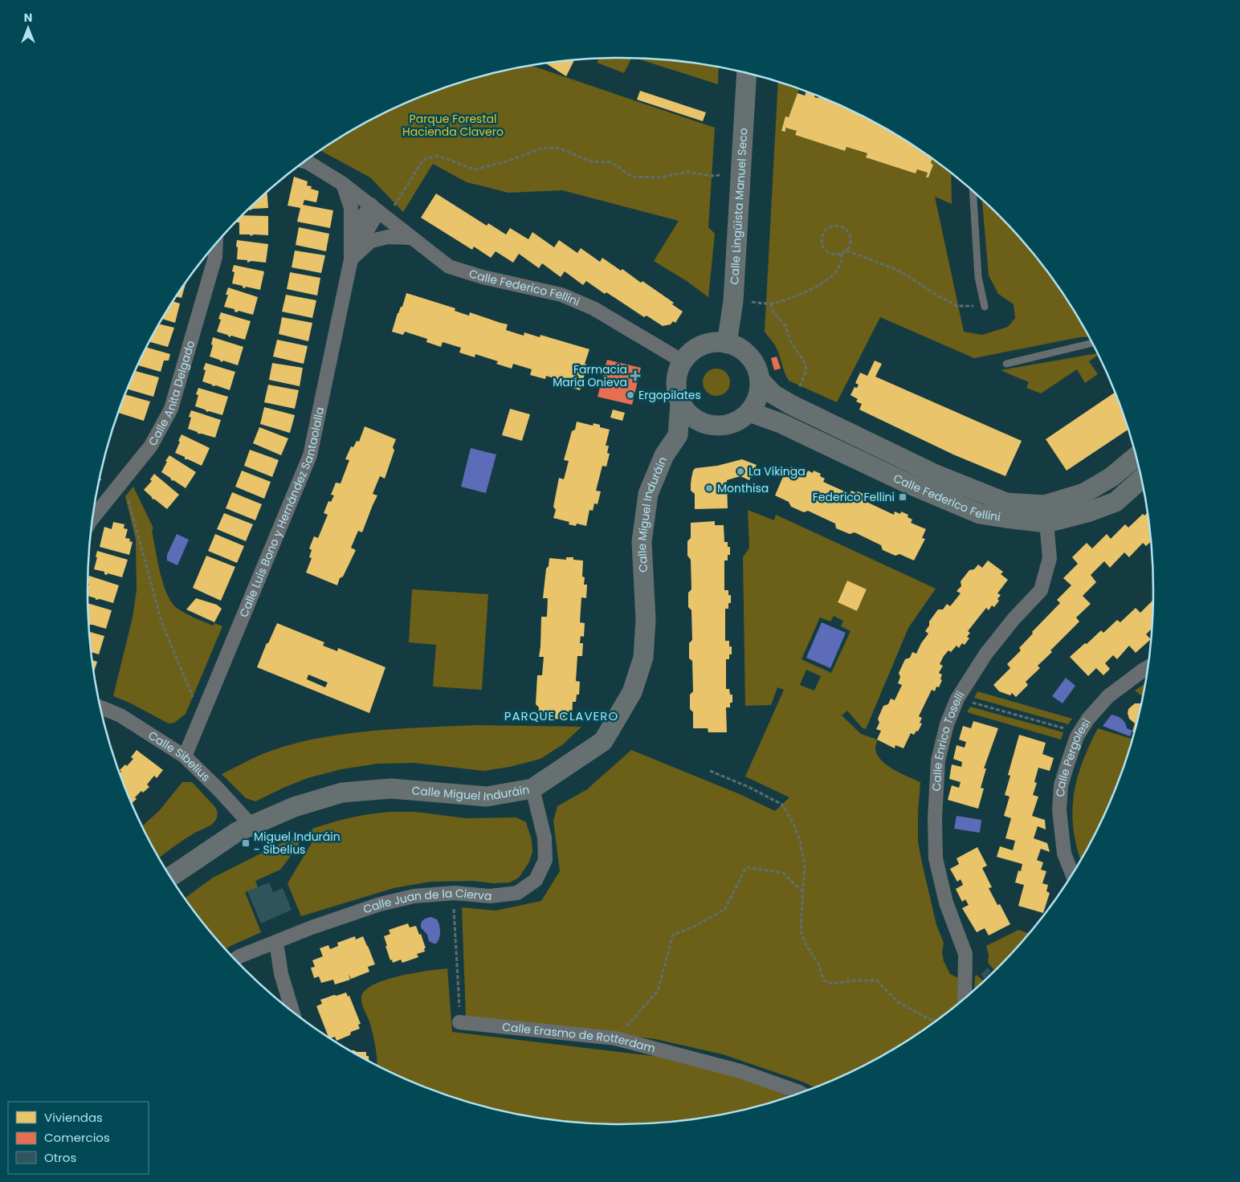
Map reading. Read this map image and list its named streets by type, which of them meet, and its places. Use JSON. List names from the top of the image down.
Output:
{
  "streets": {
    "street": [
      "Calle Lingüista Manuel Seco",
      "Calle Federico Fellini",
      "Calle Anita Delgado",
      "Calle Luis Bono y Hernández Santaolalla",
      "Calle Miguel Induráin",
      "Calle Enrico Toselli",
      "Calle Sibelius",
      "Calle Pergolesi",
      "Calle Juan de la Cierva",
      "Calle Erasmo de Rotterdam"
    ]
  },
  "crossings": [
    ["Calle Lingüista Manuel Seco", "Calle Federico Fellini"],
    ["Calle Federico Fellini", "Calle Luis Bono y Hernández Santaolalla"],
    ["Calle Federico Fellini", "Calle Enrico Toselli"],
    ["Calle Luis Bono y Hernández Santaolalla", "Calle Sibelius"],
    ["Calle Miguel Induráin", "Calle Sibelius"],
    ["Calle Miguel Induráin", "Calle Juan de la Cierva"]
  ],
  "districts": ["PARQUE CLAVERO"],
  "parks": ["Parque Forestal Hacienda Clavero"],
  "places": {
    "health": ["Farmacia María Onieva"],
    "other": ["Ergopilates", "La Vikinga", "Monthisa"],
    "transit": ["Federico Fellini", "Miguel Induráin - Sibelius"]
  },
  "legend": ["Viviendas", "Comercios", "Otros"],
  "north": "top"
}
